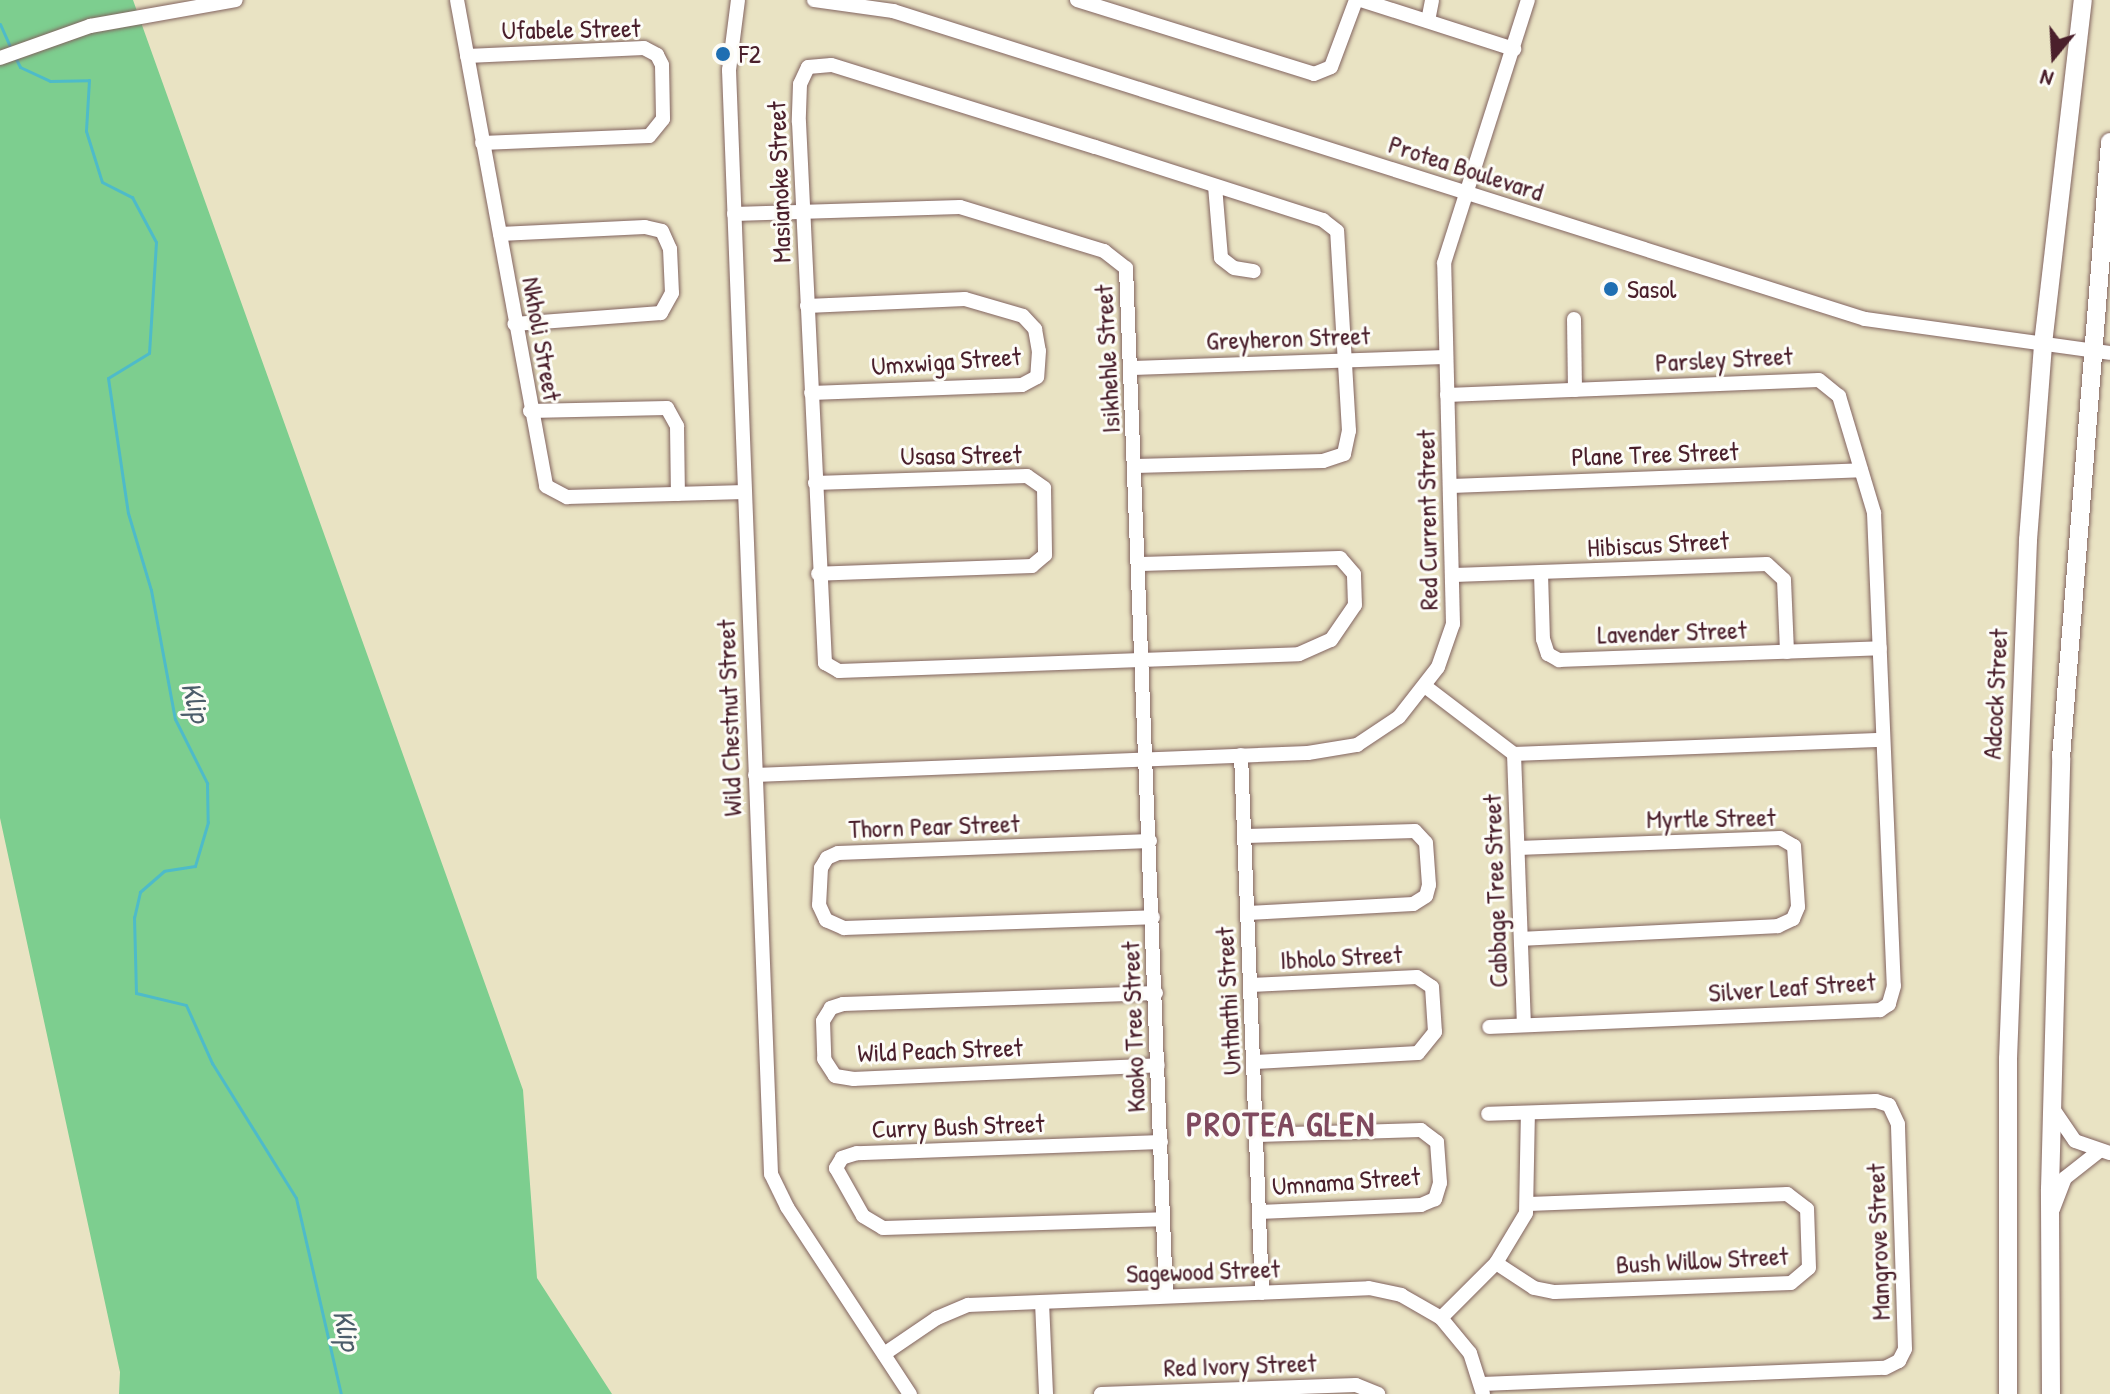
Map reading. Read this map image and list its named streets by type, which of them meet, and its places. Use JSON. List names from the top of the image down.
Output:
{
  "streets": {
    "main road": ["Adcock Street"],
    "street": [
      "Ufabele Street",
      "Protea Boulevard",
      "Masianoke Street",
      "Greyheron Street",
      "Nkholi Street",
      "Isikhehle Street",
      "Parsley Street",
      "Umxwiga Street",
      "Plane Tree Street",
      "Usasa Street",
      "Red Current Street",
      "Hibiscus Street",
      "Lavender Street",
      "Wild Chestnut Street",
      "Myrtle Street",
      "Thorn Pear Street",
      "Cabbage Tree Street",
      "Ibholo Street",
      "Silver Leaf Street",
      "Unthathi Street",
      "Kaoko Tree Street",
      "Wild Peach Street",
      "Curry Bush Street",
      "Umnama Street",
      "Mangrove Street",
      "Bush Willow Street",
      "Sagewood Street",
      "Red Ivory Street"
    ]
  },
  "crossings": [
    ["Ufabele Street", "Nkholi Street"],
    ["Protea Boulevard", "Red Current Street"],
    ["Protea Boulevard", "Adcock Street"],
    ["Masianoke Street", "Greyheron Street"],
    ["Masianoke Street", "Isikhehle Street"],
    ["Masianoke Street", "Umxwiga Street"],
    ["Masianoke Street", "Usasa Street"],
    ["Greyheron Street", "Isikhehle Street"],
    ["Greyheron Street", "Red Current Street"],
    ["Nkholi Street", "Wild Chestnut Street"],
    ["Isikhehle Street", "Red Current Street"],
    ["Isikhehle Street", "Wild Chestnut Street"],
    ["Isikhehle Street", "Kaoko Tree Street"],
    ["Parsley Street", "Plane Tree Street"],
    ["Parsley Street", "Red Current Street"],
    ["Parsley Street", "Lavender Street"],
    ["Parsley Street", "Silver Leaf Street"],
    ["Plane Tree Street", "Red Current Street"],
    ["Red Current Street", "Hibiscus Street"],
    ["Red Current Street", "Wild Chestnut Street"],
    ["Red Current Street", "Unthathi Street"],
    ["Red Current Street", "Kaoko Tree Street"],
    ["Hibiscus Street", "Lavender Street"],
    ["Wild Chestnut Street", "Sagewood Street"],
    ["Myrtle Street", "Cabbage Tree Street"],
    ["Thorn Pear Street", "Kaoko Tree Street"],
    ["Cabbage Tree Street", "Silver Leaf Street"],
    ["Ibholo Street", "Unthathi Street"],
    ["Unthathi Street", "Umnama Street"],
    ["Unthathi Street", "Sagewood Street"],
    ["Kaoko Tree Street", "Wild Peach Street"],
    ["Kaoko Tree Street", "Curry Bush Street"],
    ["Kaoko Tree Street", "Sagewood Street"],
    ["Mangrove Street", "Sagewood Street"]
  ],
  "districts": ["PROTEA GLEN"],
  "water": ["Klip"],
  "places": ["F2", "Sasol"],
  "north": "bottom"
}
